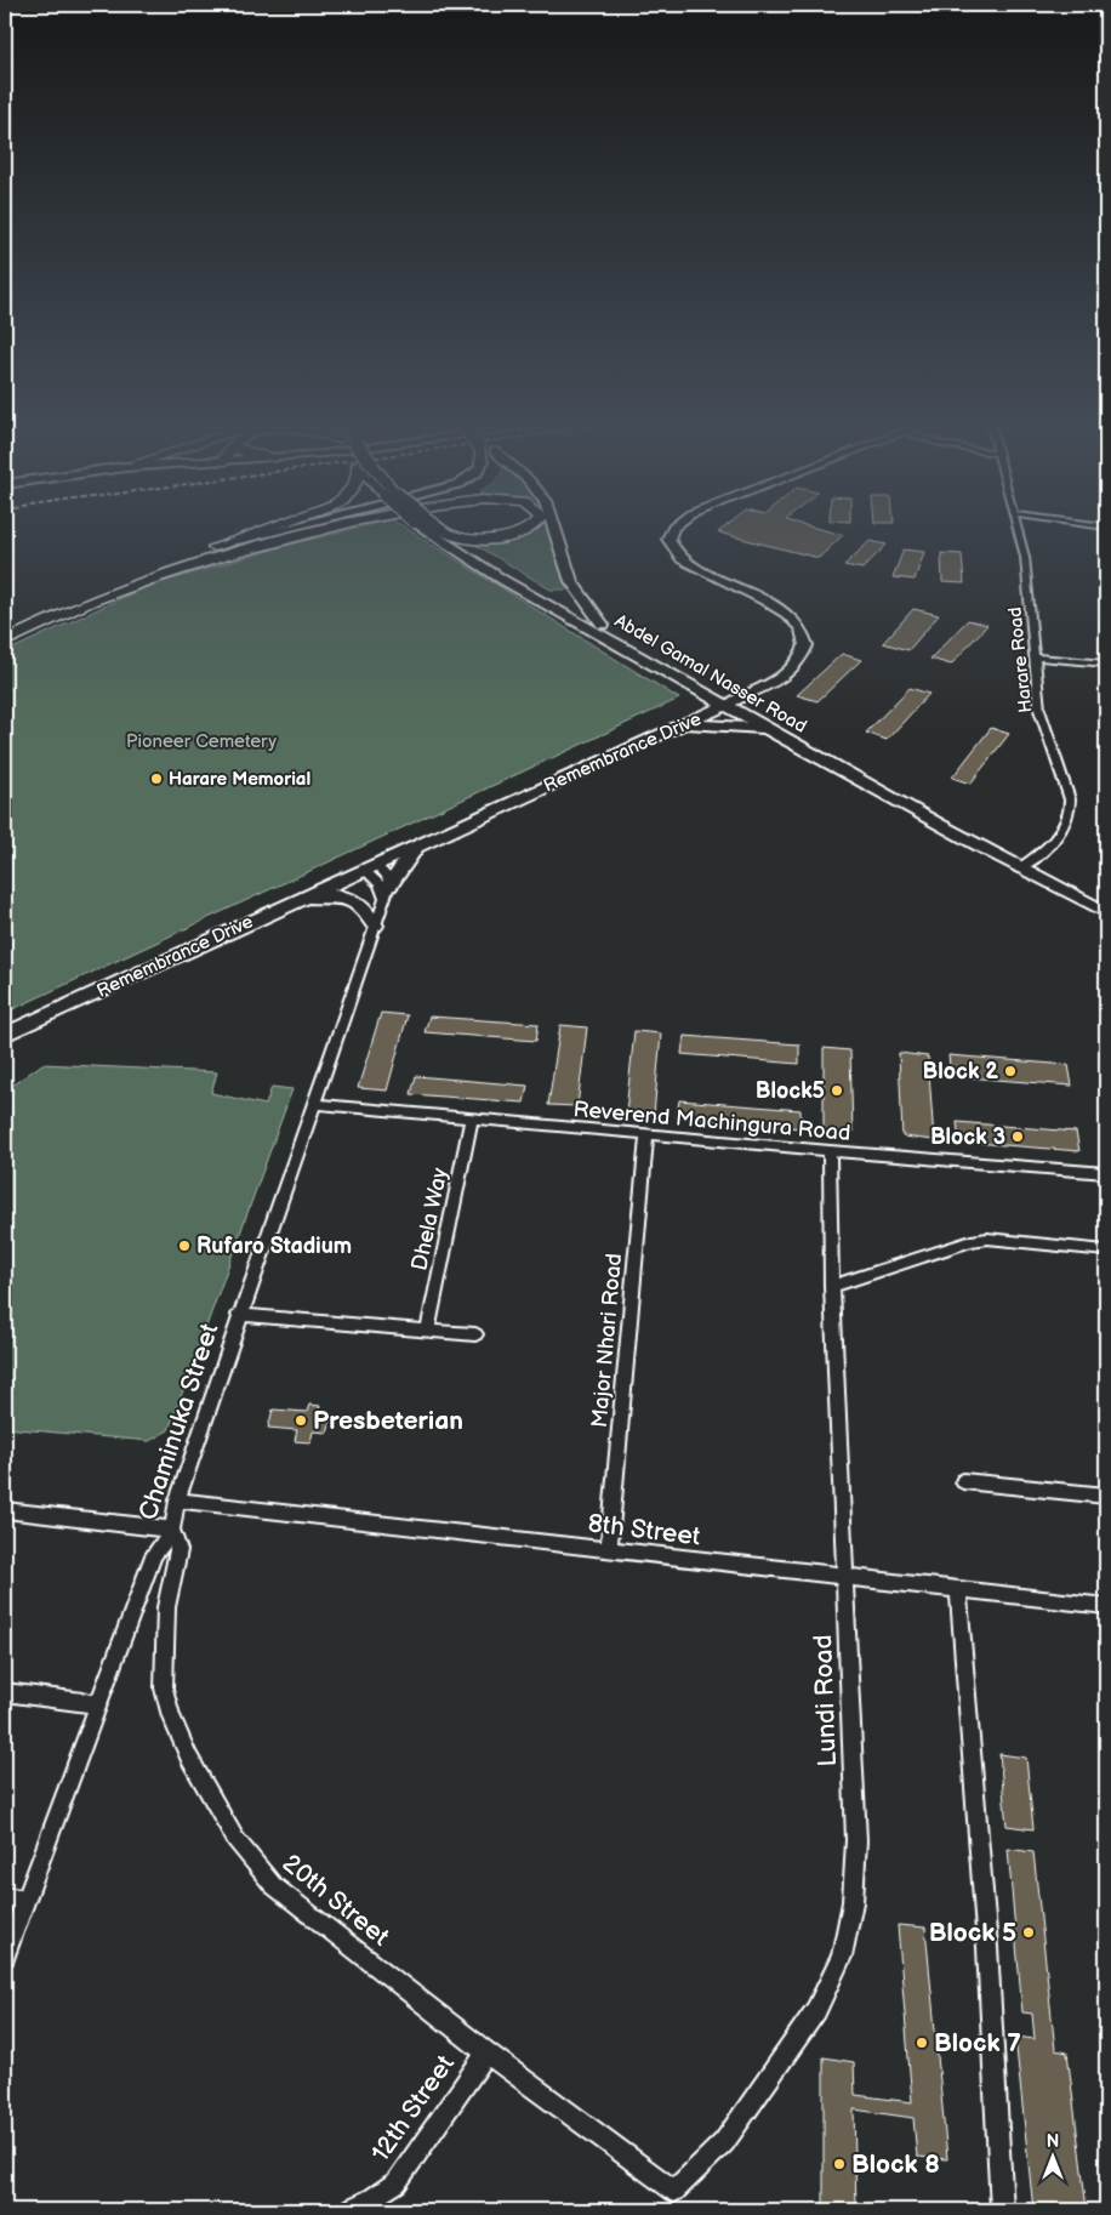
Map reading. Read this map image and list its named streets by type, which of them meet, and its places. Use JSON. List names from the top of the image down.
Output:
{
  "streets": {
    "highway": ["Abdel Gamal Nasser Road"],
    "main road": ["Remembrance Drive"],
    "street": [
      "Harare Road",
      "Reverend Machingura Road",
      "Dhela Way",
      "Major Nhari Road",
      "Chaminuka Street",
      "8th Street",
      "Lundi Road",
      "20th Street",
      "12th Street"
    ]
  },
  "crossings": [
    ["Harare Road", "Abdel Gamal Nasser Road"],
    ["Abdel Gamal Nasser Road", "Remembrance Drive"],
    ["Reverend Machingura Road", "Dhela Way"],
    ["Reverend Machingura Road", "Major Nhari Road"],
    ["Reverend Machingura Road", "Chaminuka Street"],
    ["Reverend Machingura Road", "Lundi Road"],
    ["Major Nhari Road", "8th Street"],
    ["Chaminuka Street", "8th Street"],
    ["Chaminuka Street", "20th Street"],
    ["8th Street", "Lundi Road"],
    ["Lundi Road", "20th Street"],
    ["20th Street", "12th Street"]
  ],
  "parks": ["Pioneer Cemetery"],
  "places": [
    "Harare Memorial",
    "Block 2",
    "Block5",
    "Block 3",
    "Rufaro Stadium",
    "Presbeterian",
    "Block 5",
    "Block 7",
    "Block 8"
  ],
  "north": "top"
}
